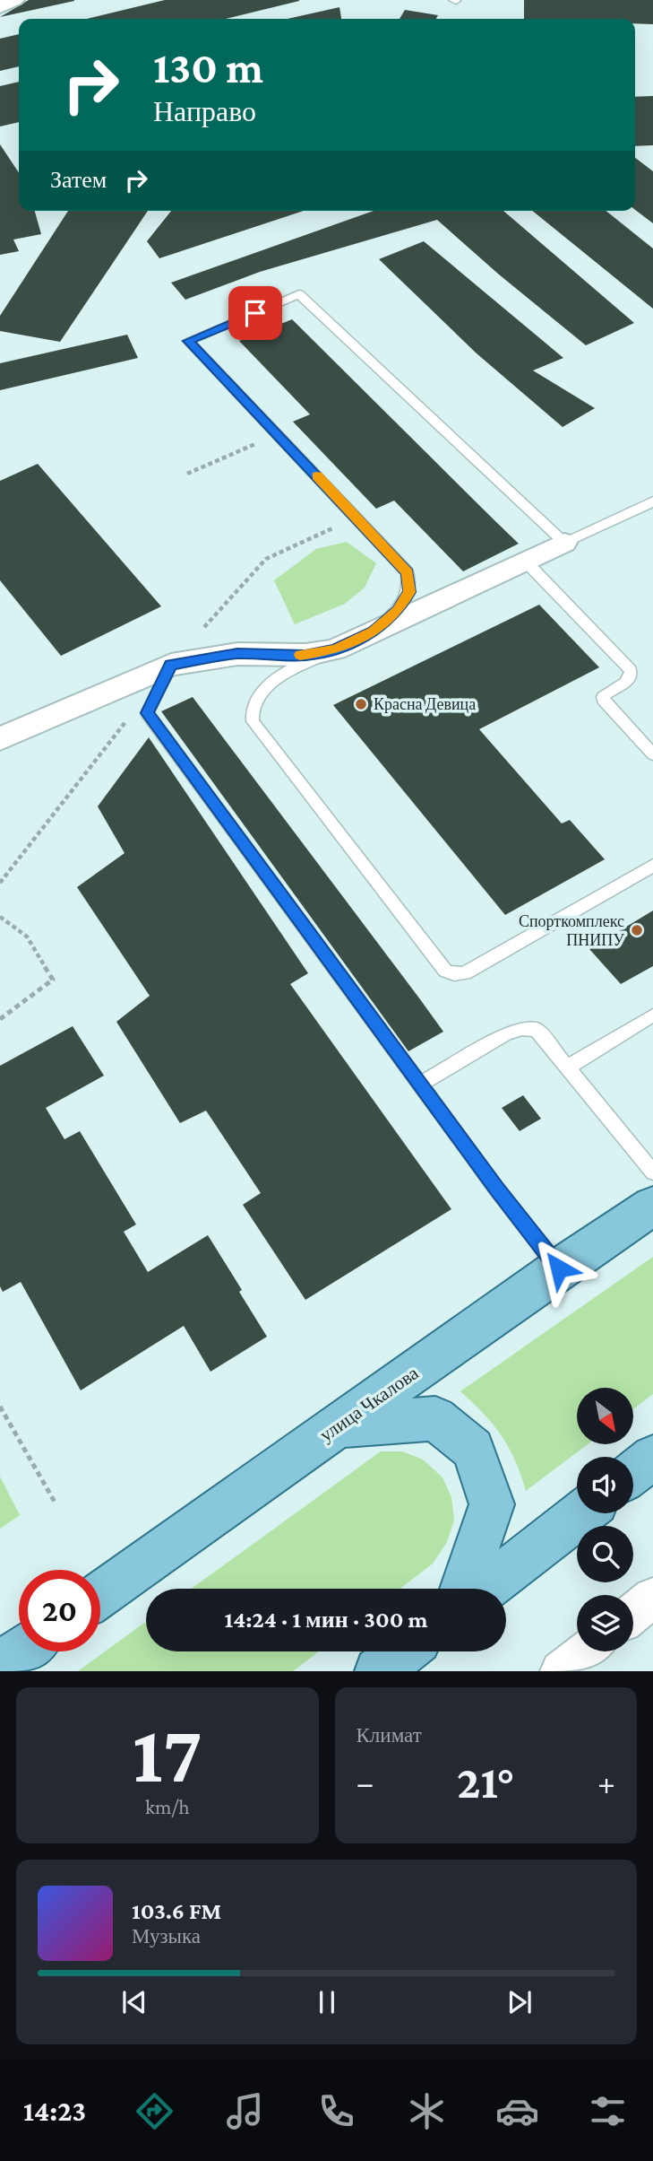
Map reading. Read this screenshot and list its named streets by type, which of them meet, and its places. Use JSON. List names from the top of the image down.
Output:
{
  "streets": {
    "main road": ["улица Чкалова"]
  },
  "places": ["Красна Девица", "Спорткомплекс ПНИПУ"],
  "north": "bottom right",
  "page": {
    "turn": ["130 m", "Направо"],
    "then": "Затем",
    "limit": "20",
    "trip": "14:24 · 1 мин · 300 m",
    "tile": [
      ["17", "km/h"],
      "Климат"
    ],
    "heat": ["−", "21°", "+"],
    "song": ["103.6 FM", "Музыка"],
    "tabs": "14:23"
  }
}
